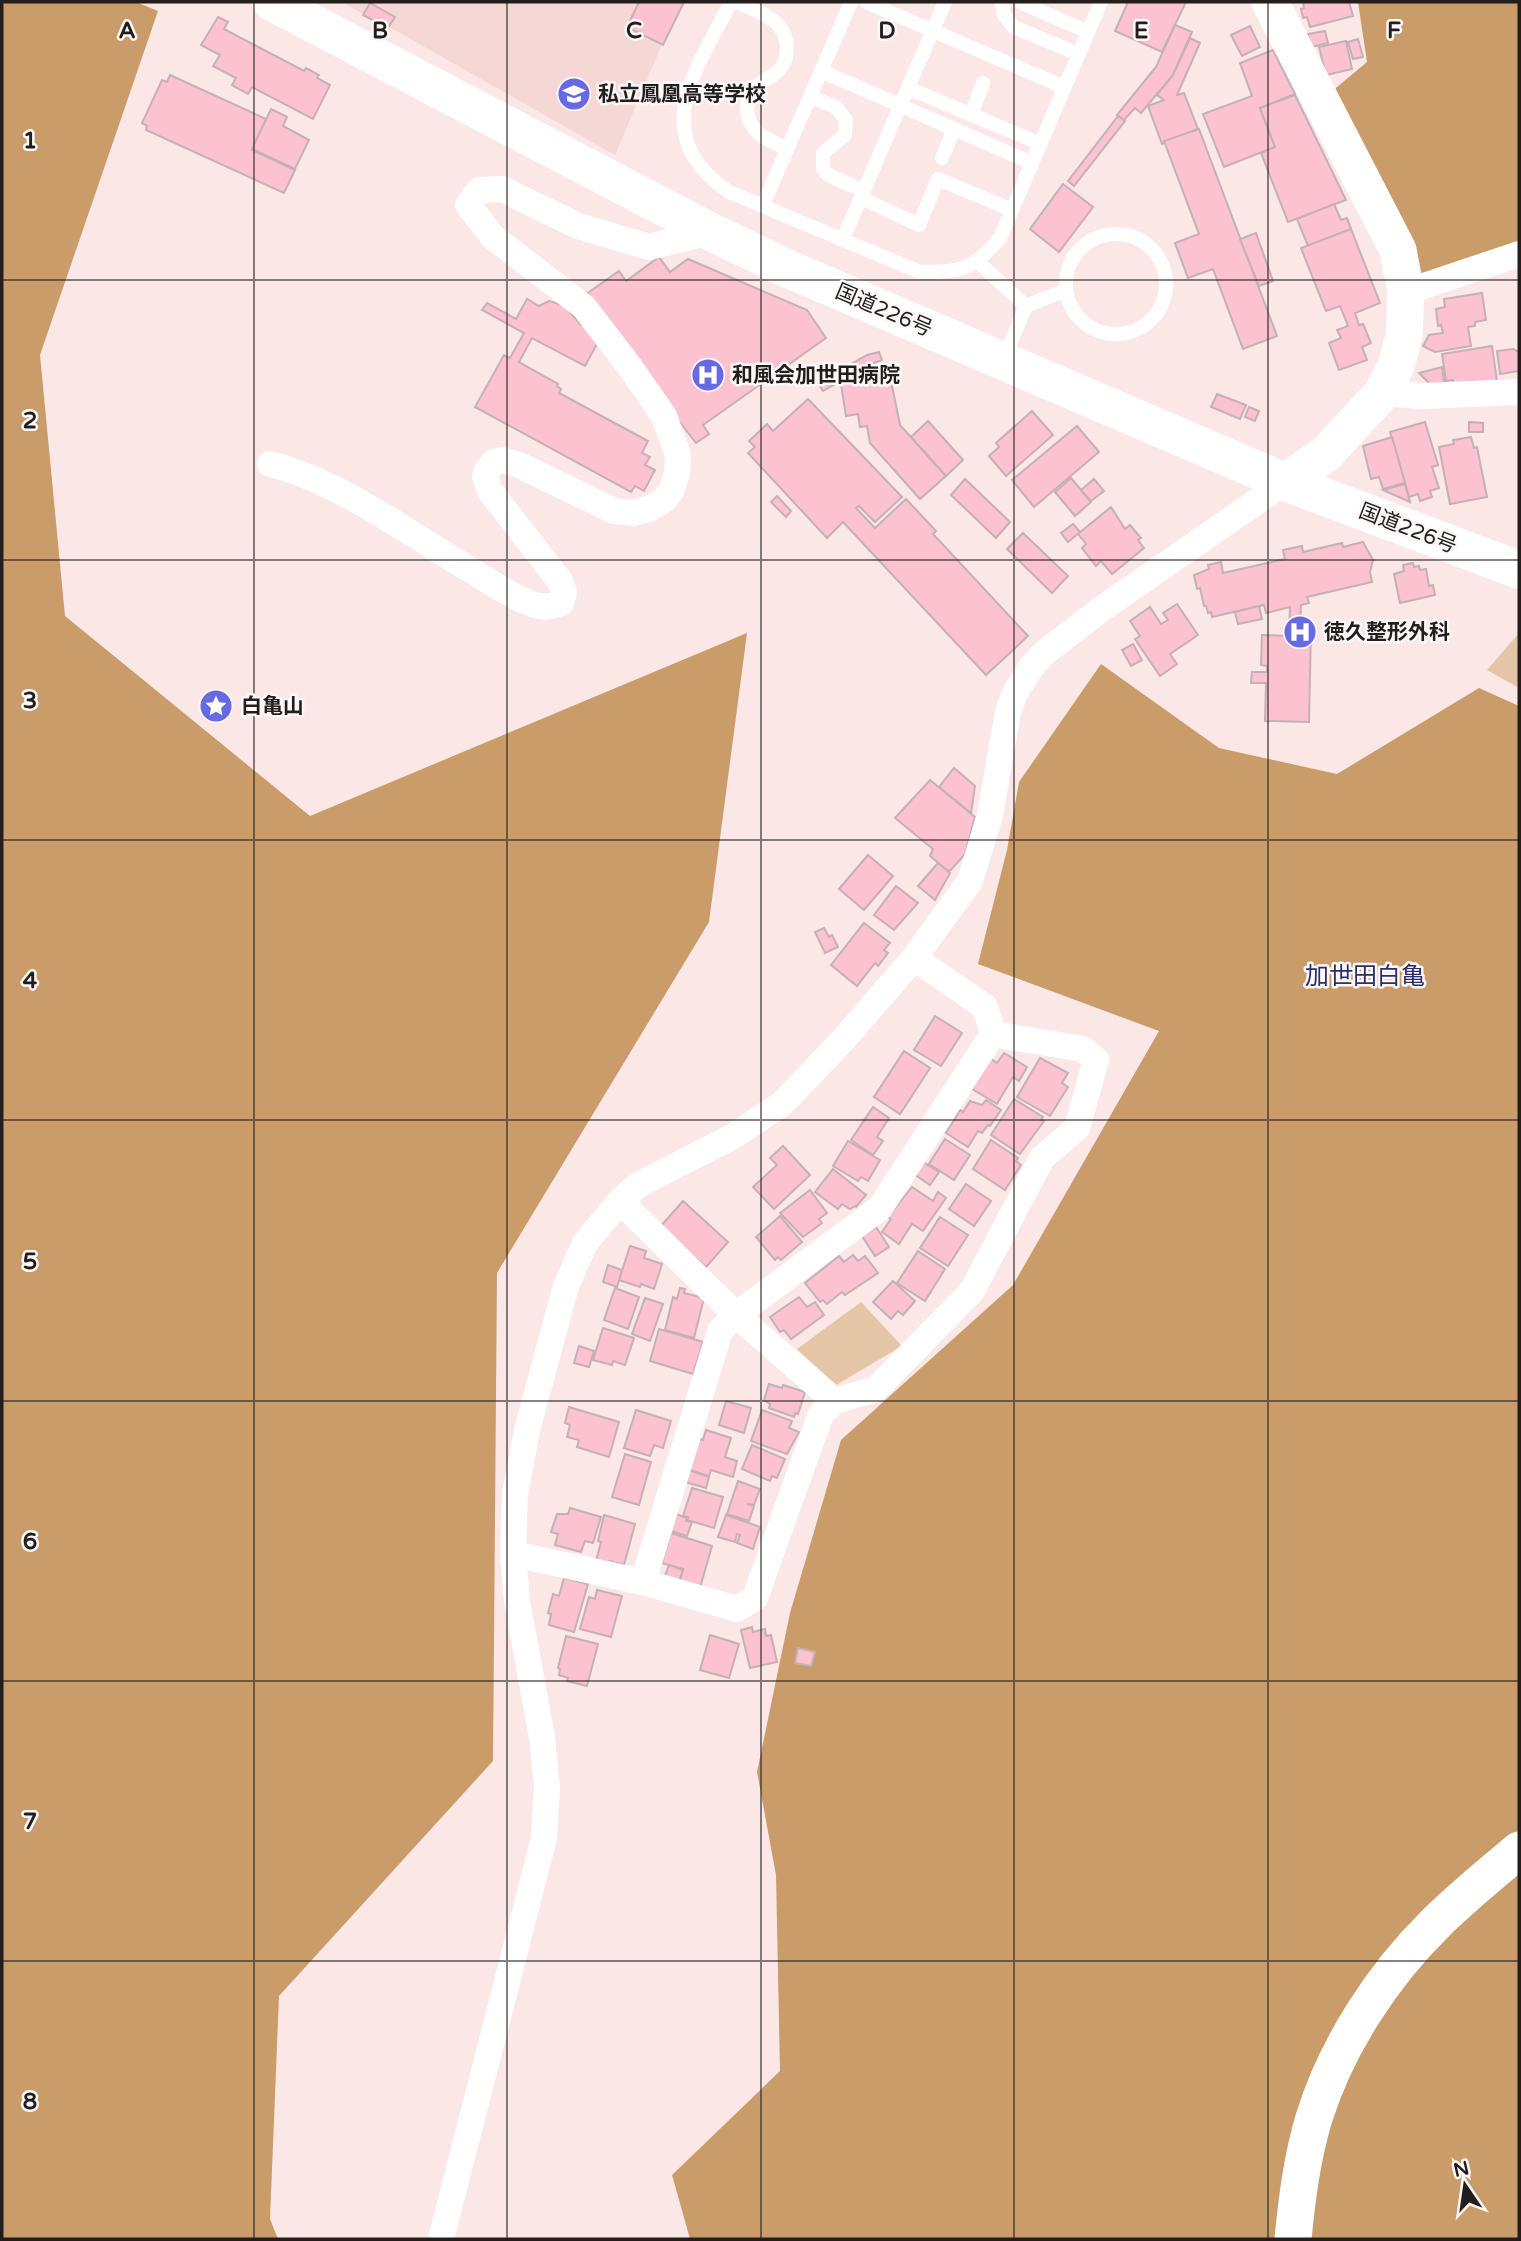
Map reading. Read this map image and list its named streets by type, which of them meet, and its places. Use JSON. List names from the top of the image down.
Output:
{
  "streets": {
    "highway": ["国道226号"]
  },
  "districts": ["加世田白亀"],
  "places": {
    "school or university": ["私立鳳凰高等学校"],
    "hospital": ["和風会加世田病院", "徳久整形外科"],
    "place": ["白亀山"]
  },
  "north": "top",
  "grid": {
    "columns": [
      "A",
      "B",
      "C",
      "D",
      "E",
      "F"
    ],
    "rows": [
      "1",
      "2",
      "3",
      "4",
      "5",
      "6",
      "7",
      "8"
    ]
  }
}
